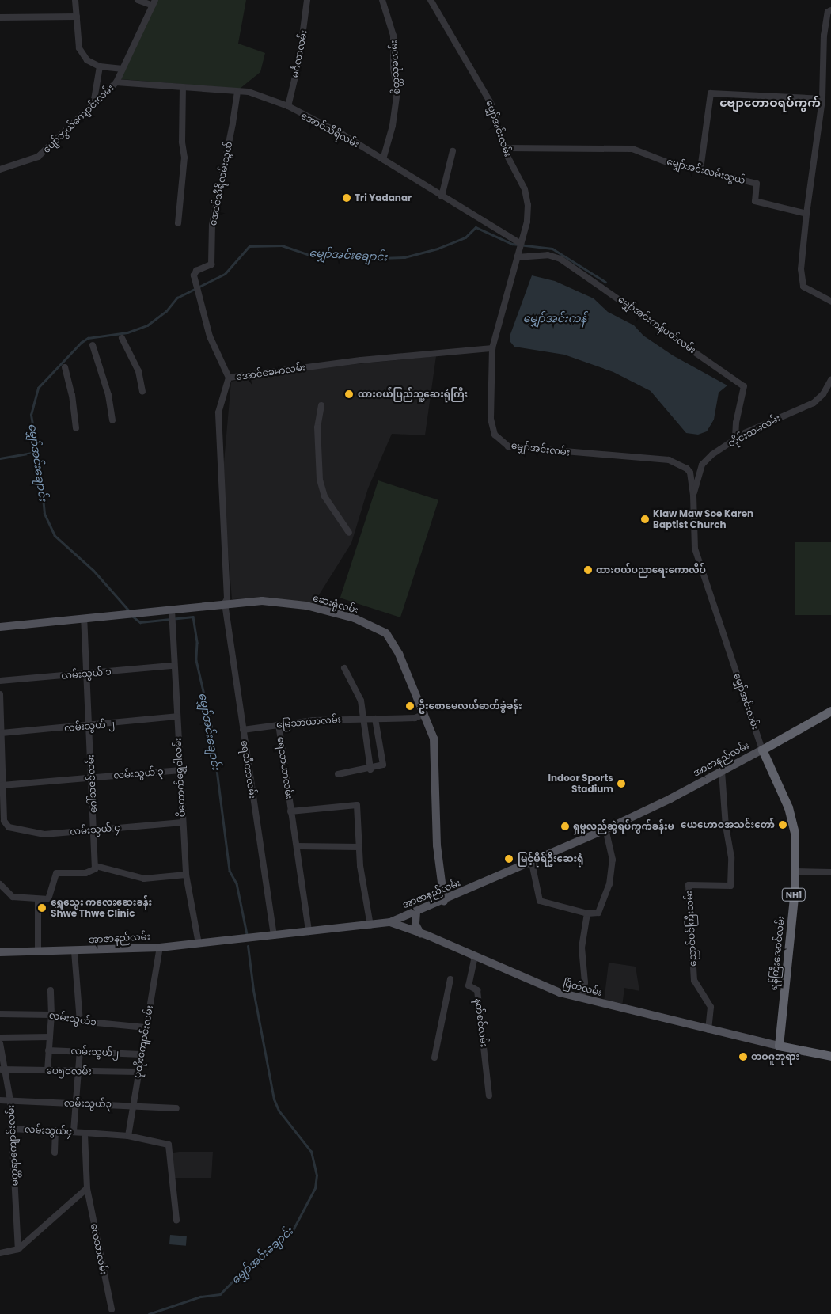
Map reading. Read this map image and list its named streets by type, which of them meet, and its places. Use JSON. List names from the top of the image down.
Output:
{
  "streets": {
    "highway": ["အာဇာနည်လမ်း", "NH1", "ရန်ကြီးအောင်လမ်း"],
    "main road": ["ဆေးရုံလမ်း", "မြိတ်လမ်း"],
    "street": [
      "မင်္ဂလာလမ်း",
      "စိတ္တသုခလမ်း",
      "ပျော်ဘွယ်ကျောင်းလမ်း",
      "မျှော်အင်းလမ်း",
      "အောင်သီရိလမ်း",
      "မျှော်အင်းလမ်းသွယ်",
      "အောင်သီရိလမ်းသွယ်",
      "မျှော်အင်းကန်ပတ်လမ်း",
      "အောင်ခေမာလမ်း",
      "တိုင်းသမလမ်း",
      "လမ်းသွယ် ၁",
      "မြေသာယာလမ်း",
      "လမ်းသွယ် ၂",
      "ရေသာယာလမ်း",
      "ရေသီတာလမ်း",
      "လမ်းသွယ် ၃",
      "ပိတောက်ရွှေဝါလမ်း",
      "ဂေါ်သဇင်လမ်း",
      "လမ်းသွယ် ၄",
      "ညောင်ပင်ကြီးလမ်း",
      "လမ်းသွယ်၁",
      "နတ်စင်လမ်း",
      "ပုထိုးကျောင်းလမ်း",
      "လမ်းသွယ်၂",
      "ပေ၅၀လမ်း",
      "လမ်းသွယ်၃",
      "လမ်းသွယ်၄",
      "မတ္တရာကျောင်းလမ်း",
      "လေသာလမ်း"
    ]
  },
  "crossings": [
    ["မင်္ဂလာလမ်း", "အောင်သီရိလမ်း"],
    ["စိတ္တသုခလမ်း", "အောင်သီရိလမ်း"],
    ["ပျော်ဘွယ်ကျောင်းလမ်း", "အောင်သီရိလမ်း"],
    ["မျှော်အင်းလမ်း", "အောင်သီရိလမ်း"],
    ["မျှော်အင်းလမ်း", "မျှော်အင်းလမ်းသွယ်"],
    ["မျှော်အင်းလမ်း", "မျှော်အင်းကန်ပတ်လမ်း"],
    ["မျှော်အင်းလမ်း", "အောင်ခေမာလမ်း"],
    ["မျှော်အင်းလမ်း", "တိုင်းသမလမ်း"],
    ["မျှော်အင်းလမ်း", "အာဇာနည်လမ်း"],
    ["မျှော်အင်းလမ်း", "ရန်ကြီးအောင်လမ်း"],
    ["အောင်သီရိလမ်း", "အောင်သီရိလမ်းသွယ်"],
    ["အောင်သီရိလမ်းသွယ်", "အောင်ခေမာလမ်း"],
    ["မျှော်အင်းကန်ပတ်လမ်း", "တိုင်းသမလမ်း"],
    ["အောင်ခေမာလမ်း", "ဆေးရုံလမ်း"],
    ["အောင်ခေမာလမ်း", "ရေသီတာလမ်း"],
    ["ဆေးရုံလမ်း", "မြေသာယာလမ်း"],
    ["ဆေးရုံလမ်း", "အာဇာနည်လမ်း"],
    ["ဆေးရုံလမ်း", "ရေသီတာလမ်း"],
    ["ဆေးရုံလမ်း", "ပိတောက်ရွှေဝါလမ်း"],
    ["ဆေးရုံလမ်း", "ဂေါ်သဇင်လမ်း"],
    ["လမ်းသွယ် ၁", "ပိတောက်ရွှေဝါလမ်း"],
    ["လမ်းသွယ် ၁", "ဂေါ်သဇင်လမ်း"],
    ["မြေသာယာလမ်း", "ရေသာယာလမ်း"],
    ["မြေသာယာလမ်း", "ရေသီတာလမ်း"],
    ["လမ်းသွယ် ၂", "ပိတောက်ရွှေဝါလမ်း"],
    ["လမ်းသွယ် ၂", "ဂေါ်သဇင်လမ်း"],
    ["အာဇာနည်လမ်း", "ရေသာယာလမ်း"],
    ["အာဇာနည်လမ်း", "ရေသီတာလမ်း"],
    ["အာဇာနည်လမ်း", "ပိတောက်ရွှေဝါလမ်း"],
    ["အာဇာနည်လမ်း", "ညောင်ပင်ကြီးလမ်း"],
    ["အာဇာနည်လမ်း", "ရန်ကြီးအောင်လမ်း"],
    ["အာဇာနည်လမ်း", "မြိတ်လမ်း"],
    ["အာဇာနည်လမ်း", "ပုထိုးကျောင်းလမ်း"],
    ["လမ်းသွယ် ၃", "ပိတောက်ရွှေဝါလမ်း"],
    ["လမ်းသွယ် ၃", "ဂေါ်သဇင်လမ်း"],
    ["လမ်းသွယ် ၃", "လမ်းသွယ် ၄"],
    ["ပိတောက်ရွှေဝါလမ်း", "လမ်းသွယ် ၄"],
    ["ဂေါ်သဇင်လမ်း", "လမ်းသွယ် ၄"],
    ["ညောင်ပင်ကြီးလမ်း", "မြိတ်လမ်း"],
    ["ရန်ကြီးအောင်လမ်း", "မြိတ်လမ်း"],
    ["မြိတ်လမ်း", "နတ်စင်လမ်း"],
    ["လမ်းသွယ်၁", "ပုထိုးကျောင်းလမ်း"],
    ["ပုထိုးကျောင်းလမ်း", "လမ်းသွယ်၂"],
    ["ပုထိုးကျောင်းလမ်း", "ပေ၅၀လမ်း"],
    ["ပုထိုးကျောင်းလမ်း", "လမ်းသွယ်၃"],
    ["ပေ၅၀လမ်း", "မတ္တရာကျောင်းလမ်း"],
    ["လမ်းသွယ်၃", "မတ္တရာကျောင်းလမ်း"],
    ["လမ်းသွယ်၄", "မတ္တရာကျောင်းလမ်း"]
  ],
  "districts": ["ဗျောတောဝရပ်ကွက်"],
  "water": ["မျှော်အင်းချောင်း", "မျှော်အင်းကန်"],
  "places": [
    "Tri Yadanar",
    "ထားဝယ်ပြည်သူ့ဆေးရုံကြီး",
    "Klaw Maw Soe Karen Baptist Church",
    "ထားဝယ်ပညာရေးကောလိပ်",
    "ဦးစောမေလယ်ဓာတ်ခွဲခန်း",
    "Indoor Sports Stadium",
    "ယေဟောဝအသင်းတော်",
    "ရှမ္မလည်ဆွဲရပ်ကွက်ခန်းမ",
    "မြင့်မိုရ်ဦးဆေးရုံ",
    "ရွှေသွေး ကလေးဆေးခန်း Shwe Thwe Clinic",
    "တဝဂူဘုရား"
  ]
}
